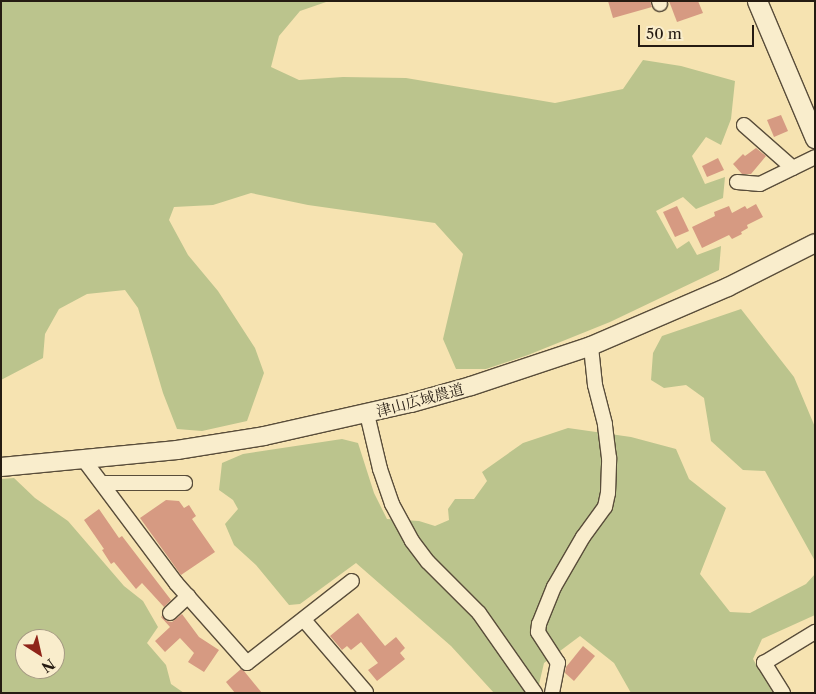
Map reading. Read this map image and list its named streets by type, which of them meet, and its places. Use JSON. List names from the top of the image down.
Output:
{
  "streets": {
    "street": ["津山広域農道"]
  },
  "scale_bar": "50 m",
  "north": "bottom right"
}
